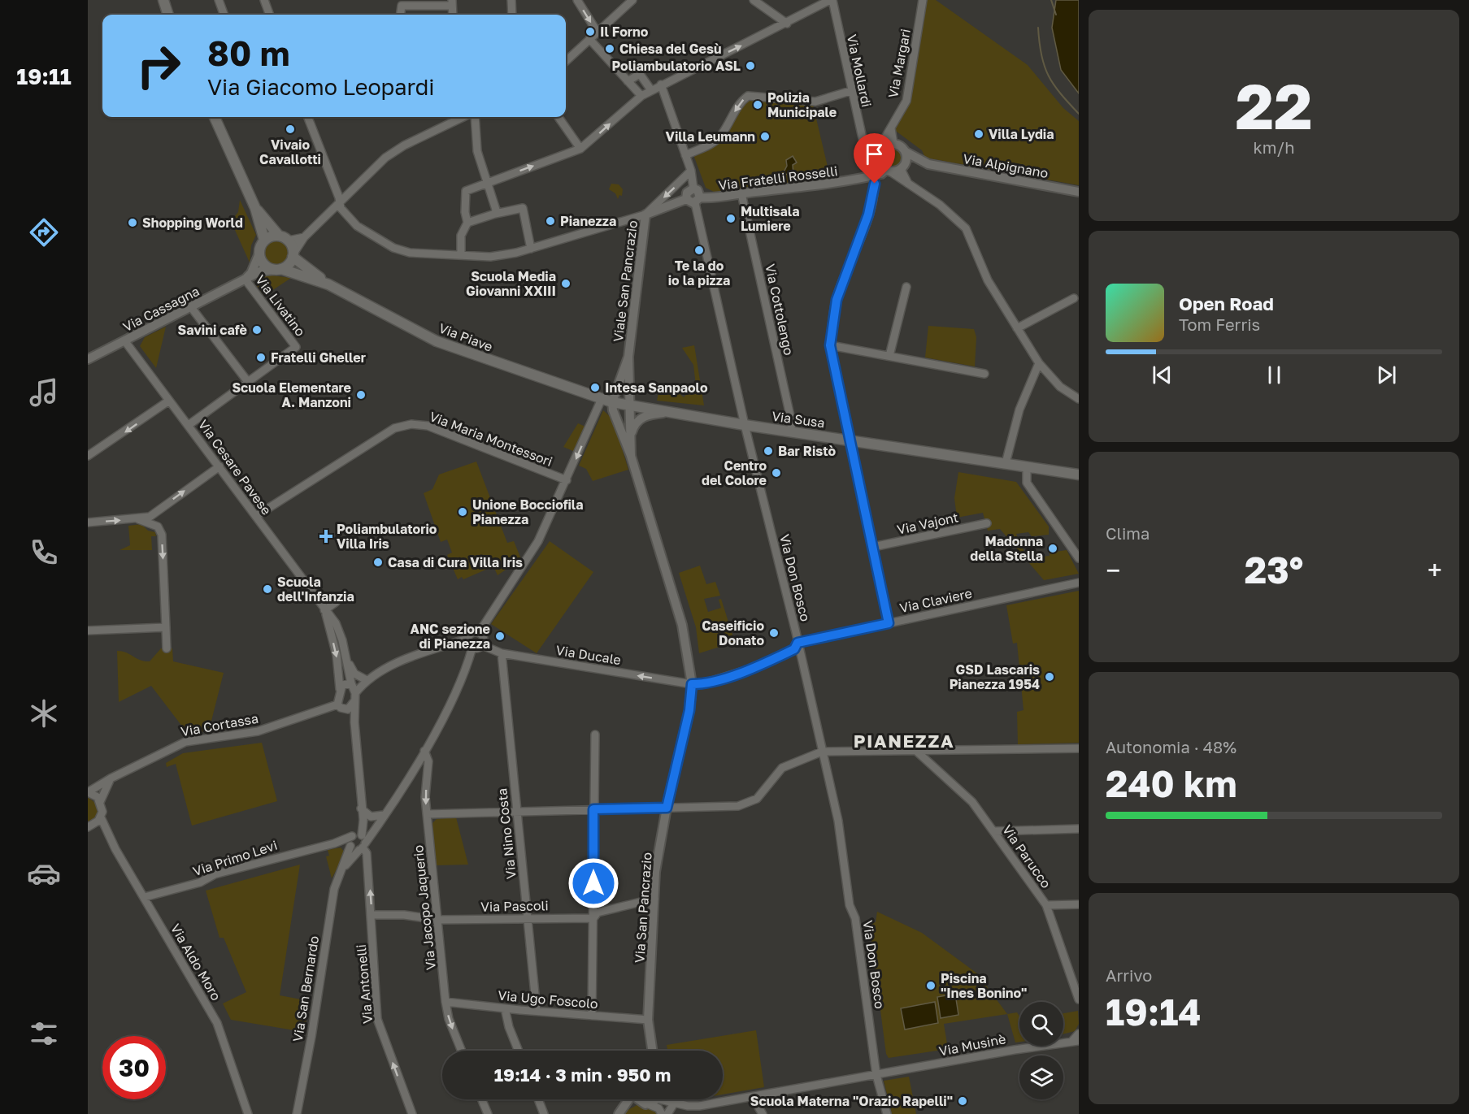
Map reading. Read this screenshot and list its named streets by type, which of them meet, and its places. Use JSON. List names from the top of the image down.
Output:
{
  "streets": {
    "main road": ["Via Piave", "Via Susa"],
    "street": [
      "Via Margari",
      "Via Mollardi",
      "Via Alpignano",
      "Via Fratelli Rosselli",
      "Viale San Pancrazio",
      "Via Livatino",
      "Via Cassagna",
      "Via Cottolengo",
      "Via Maria Montessori",
      "Via Cesare Pavese",
      "Via Vajont",
      "Via Don Bosco",
      "Via Claviere",
      "Via Ducale",
      "Via Cortassa",
      "Via Nino Costa",
      "Via Parucco",
      "Via Primo Levi",
      "Via Pascoli",
      "Via Jacopo Jaquerio",
      "Via San Pancrazio",
      "Via Aldo Moro",
      "Via Antonelli",
      "Via San Bernardo",
      "Via Ugo Foscolo",
      "Via Musinè"
    ]
  },
  "crossings": [
    ["Via Margari", "Via Mollardi"],
    ["Via Margari", "Via Alpignano"],
    ["Via Margari", "Via Fratelli Rosselli"],
    ["Via Mollardi", "Via Alpignano"],
    ["Via Mollardi", "Via Fratelli Rosselli"],
    ["Via Alpignano", "Via Fratelli Rosselli"],
    ["Via Fratelli Rosselli", "Via Cottolengo"],
    ["Via Fratelli Rosselli", "Via Don Bosco"],
    ["Viale San Pancrazio", "Via Susa"],
    ["Viale San Pancrazio", "Via San Pancrazio"],
    ["Via Livatino", "Via Cassagna"],
    ["Via Cassagna", "Via Piave"],
    ["Via Cassagna", "Via Cesare Pavese"],
    ["Via Cottolengo", "Via Susa"],
    ["Via Piave", "Via Susa"],
    ["Via Susa", "Via Don Bosco"],
    ["Via Maria Montessori", "Via Cesare Pavese"],
    ["Via Cesare Pavese", "Via Cortassa"],
    ["Via Cesare Pavese", "Via Primo Levi"],
    ["Via Cesare Pavese", "Via Antonelli"],
    ["Via Cesare Pavese", "Via San Bernardo"],
    ["Via Don Bosco", "Via Claviere"],
    ["Via Don Bosco", "Via Musinè"],
    ["Via Claviere", "Via Ducale"],
    ["Via Claviere", "Via San Pancrazio"],
    ["Via Ducale", "Via Nino Costa"],
    ["Via Ducale", "Via San Pancrazio"],
    ["Via Nino Costa", "Via Pascoli"],
    ["Via Nino Costa", "Via Ugo Foscolo"],
    ["Via Primo Levi", "Via Aldo Moro"],
    ["Via Primo Levi", "Via Antonelli"],
    ["Via Primo Levi", "Via San Bernardo"],
    ["Via Pascoli", "Via Jacopo Jaquerio"],
    ["Via Pascoli", "Via San Pancrazio"],
    ["Via Pascoli", "Via Antonelli"],
    ["Via Jacopo Jaquerio", "Via Ugo Foscolo"],
    ["Via San Pancrazio", "Via Ugo Foscolo"],
    ["Via Antonelli", "Via San Bernardo"]
  ],
  "one_way": ["Via Ducale", "Via Jacopo Jaquerio", "Via Antonelli"],
  "districts": ["PIANEZZA"],
  "places": {
    "other": [
      "Il Forno",
      "Chiesa del Gesù",
      "Poliambulatorio ASL",
      "Polizia Municipale",
      "Vivaio Cavallotti",
      "Villa Lydia",
      "Villa Leumann",
      "Multisala Lumiere",
      "Pianezza",
      "Shopping World",
      "Te la do io la pizza",
      "Scuola Media Giovanni XXIII",
      "Savini cafè",
      "Fratelli Gheller",
      "Intesa Sanpaolo",
      "Scuola Elementare A. Manzoni",
      "Bar Ristò",
      "Centro del Colore",
      "Unione Bocciofila Pianezza",
      "Madonna della Stella",
      "Casa di Cura Villa Iris",
      "Scuola dell'Infanzia",
      "Caseificio Donato",
      "ANC sezione di Pianezza",
      "GSD Lascaris Pianezza 1954",
      "Piscina \"Ines Bonino\"",
      "Scuola Materna \"Orazio Rapelli\""
    ],
    "health": ["Poliambulatorio Villa Iris"]
  },
  "page": {
    "tabs": "19:11",
    "tile": [
      ["22", "km/h"],
      "Clima",
      ["Autonomia · 48%", "240 km"],
      ["Arrivo", "19:14"]
    ],
    "turn": ["80 m", "Via Giacomo Leopardi"],
    "song": ["Open Road", "Tom Ferris"],
    "heat": ["−", "23°", "+"],
    "limit": "30",
    "trip": "19:14 · 3 min · 950 m"
  }
}
